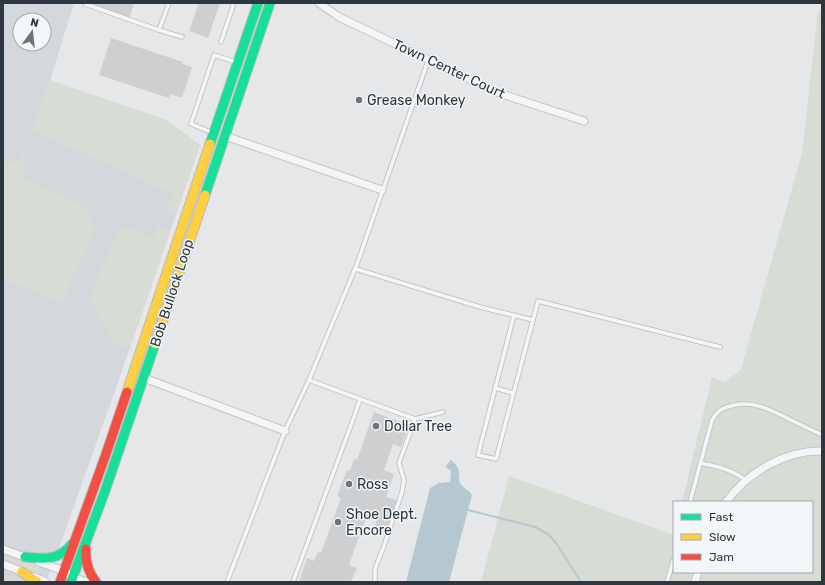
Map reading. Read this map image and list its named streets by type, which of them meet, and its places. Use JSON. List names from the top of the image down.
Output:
{
  "streets": {
    "highway": ["Bob Bullock Loop"],
    "street": ["Town Center Court"]
  },
  "places": [
    "Grease Monkey",
    "Dollar Tree",
    "Ross",
    "Shoe Dept. Encore"
  ],
  "legend": ["Fast", "Slow", "Jam"],
  "north": "top"
}
